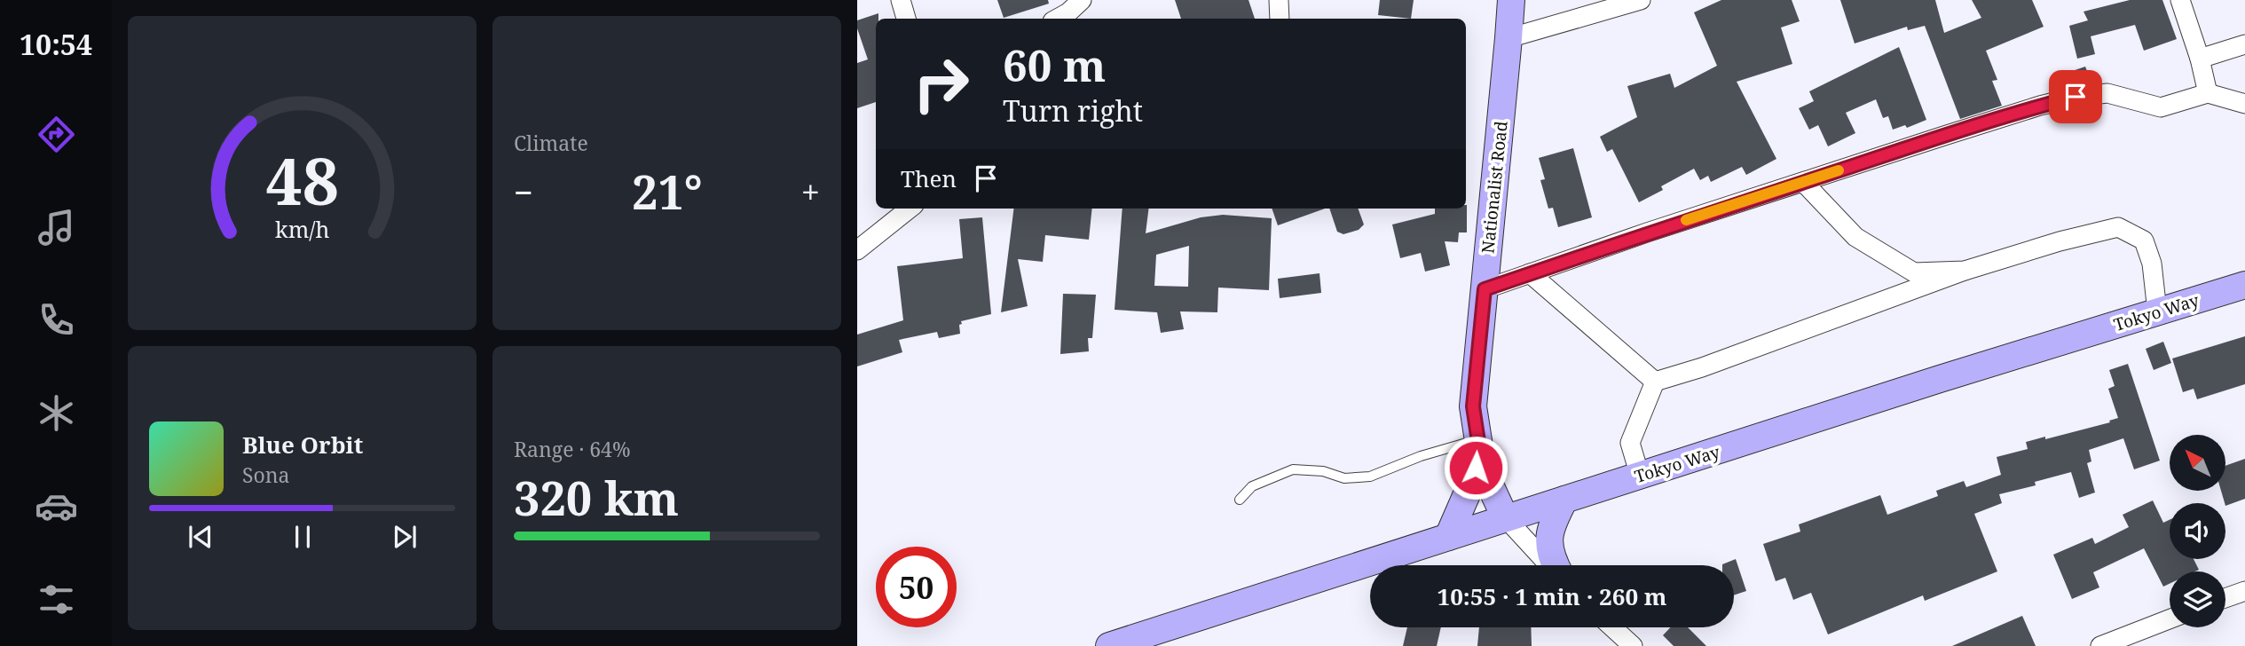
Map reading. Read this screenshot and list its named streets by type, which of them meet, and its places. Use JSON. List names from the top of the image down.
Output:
{
  "streets": {
    "main road": ["Nationalist Road", "Tokyo Way"]
  },
  "crossings": [
    ["Nationalist Road", "Tokyo Way"]
  ],
  "north": "top left",
  "page": {
    "tabs": "10:54",
    "tile": [
      "Climate",
      ["Range · 64%", "320 km"]
    ],
    "turn": ["60 m", "Turn right"],
    "then": "Then",
    "heat": ["−", "21°", "+"],
    "song": ["Blue Orbit", "Sona"],
    "limit": "50",
    "trip": "10:55 · 1 min · 260 m",
    "gauge": ["48", "km/h"]
  }
}
